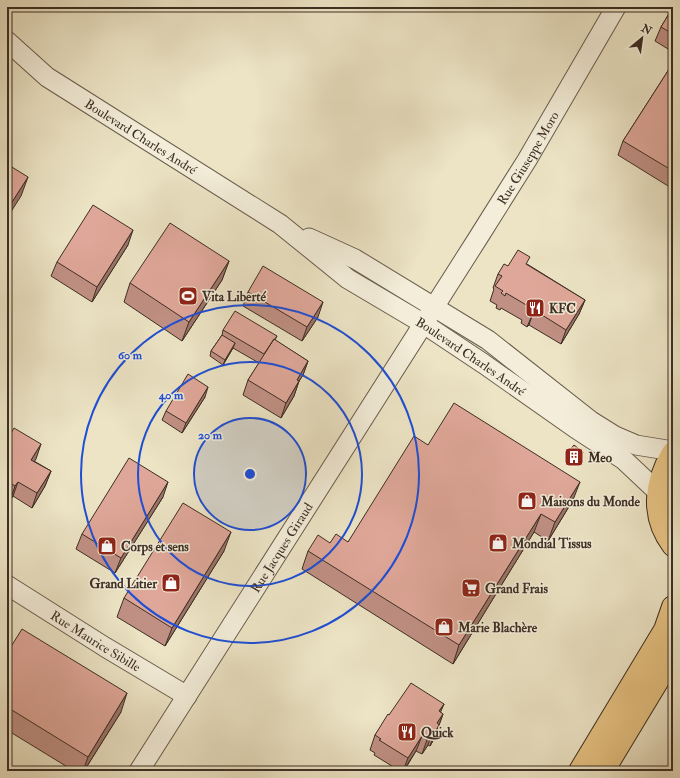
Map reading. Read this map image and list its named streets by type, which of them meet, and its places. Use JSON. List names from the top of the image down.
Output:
{
  "streets": {
    "street": [
      "Boulevard Charles André",
      "Rue Giuseppe Moro",
      "Rue Jacques Giraud",
      "Rue Maurice Sibille"
    ]
  },
  "crossings": [
    ["Boulevard Charles André", "Rue Giuseppe Moro"],
    ["Boulevard Charles André", "Rue Jacques Giraud"],
    ["Rue Giuseppe Moro", "Rue Jacques Giraud"],
    ["Rue Jacques Giraud", "Rue Maurice Sibille"]
  ],
  "places": {
    "sports": ["Vita Liberté"],
    "restaurant": ["KFC", "Quick"],
    "building": ["Meo"],
    "shop": [
      "Maisons du Monde",
      "Mondial Tissus",
      "Corps et sens",
      "Grand Litier",
      "Marie Blachère"
    ],
    "supermarket": ["Grand Frais"]
  },
  "north": "top right",
  "rings": ["60 m", "40 m", "20 m"]
}
